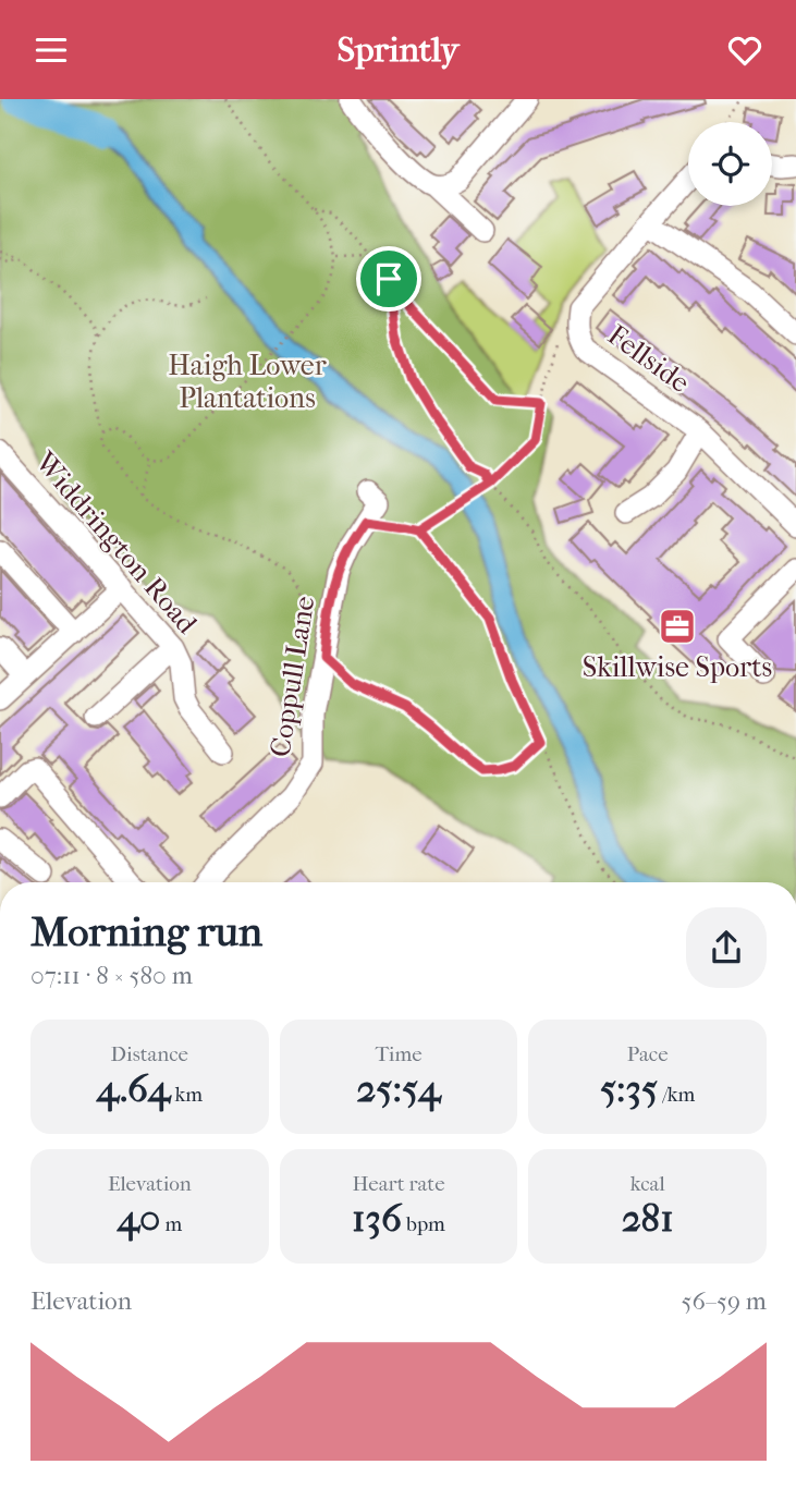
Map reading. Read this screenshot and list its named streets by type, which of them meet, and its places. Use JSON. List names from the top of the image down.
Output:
{
  "streets": {
    "street": ["Fellside", "Widdrington Road", "Coppull Lane"]
  },
  "parks": ["Haigh Lower Plantations"],
  "places": {
    "office": ["Skillwise Sports"]
  },
  "page": {
    "header": "Sprintly",
    "heading": ["Morning run", "07:11 · 8 × 580 m"],
    "stats": [
      ["Distance", "4.64 km"],
      ["Time", "25:54"],
      ["Pace", "5:35 /km"],
      ["Elevation", "40 m"],
      ["Heart rate", "136 bpm"],
      ["kcal", "281"]
    ],
    "chart": ["Elevation", "56–59 m"]
  }
}
